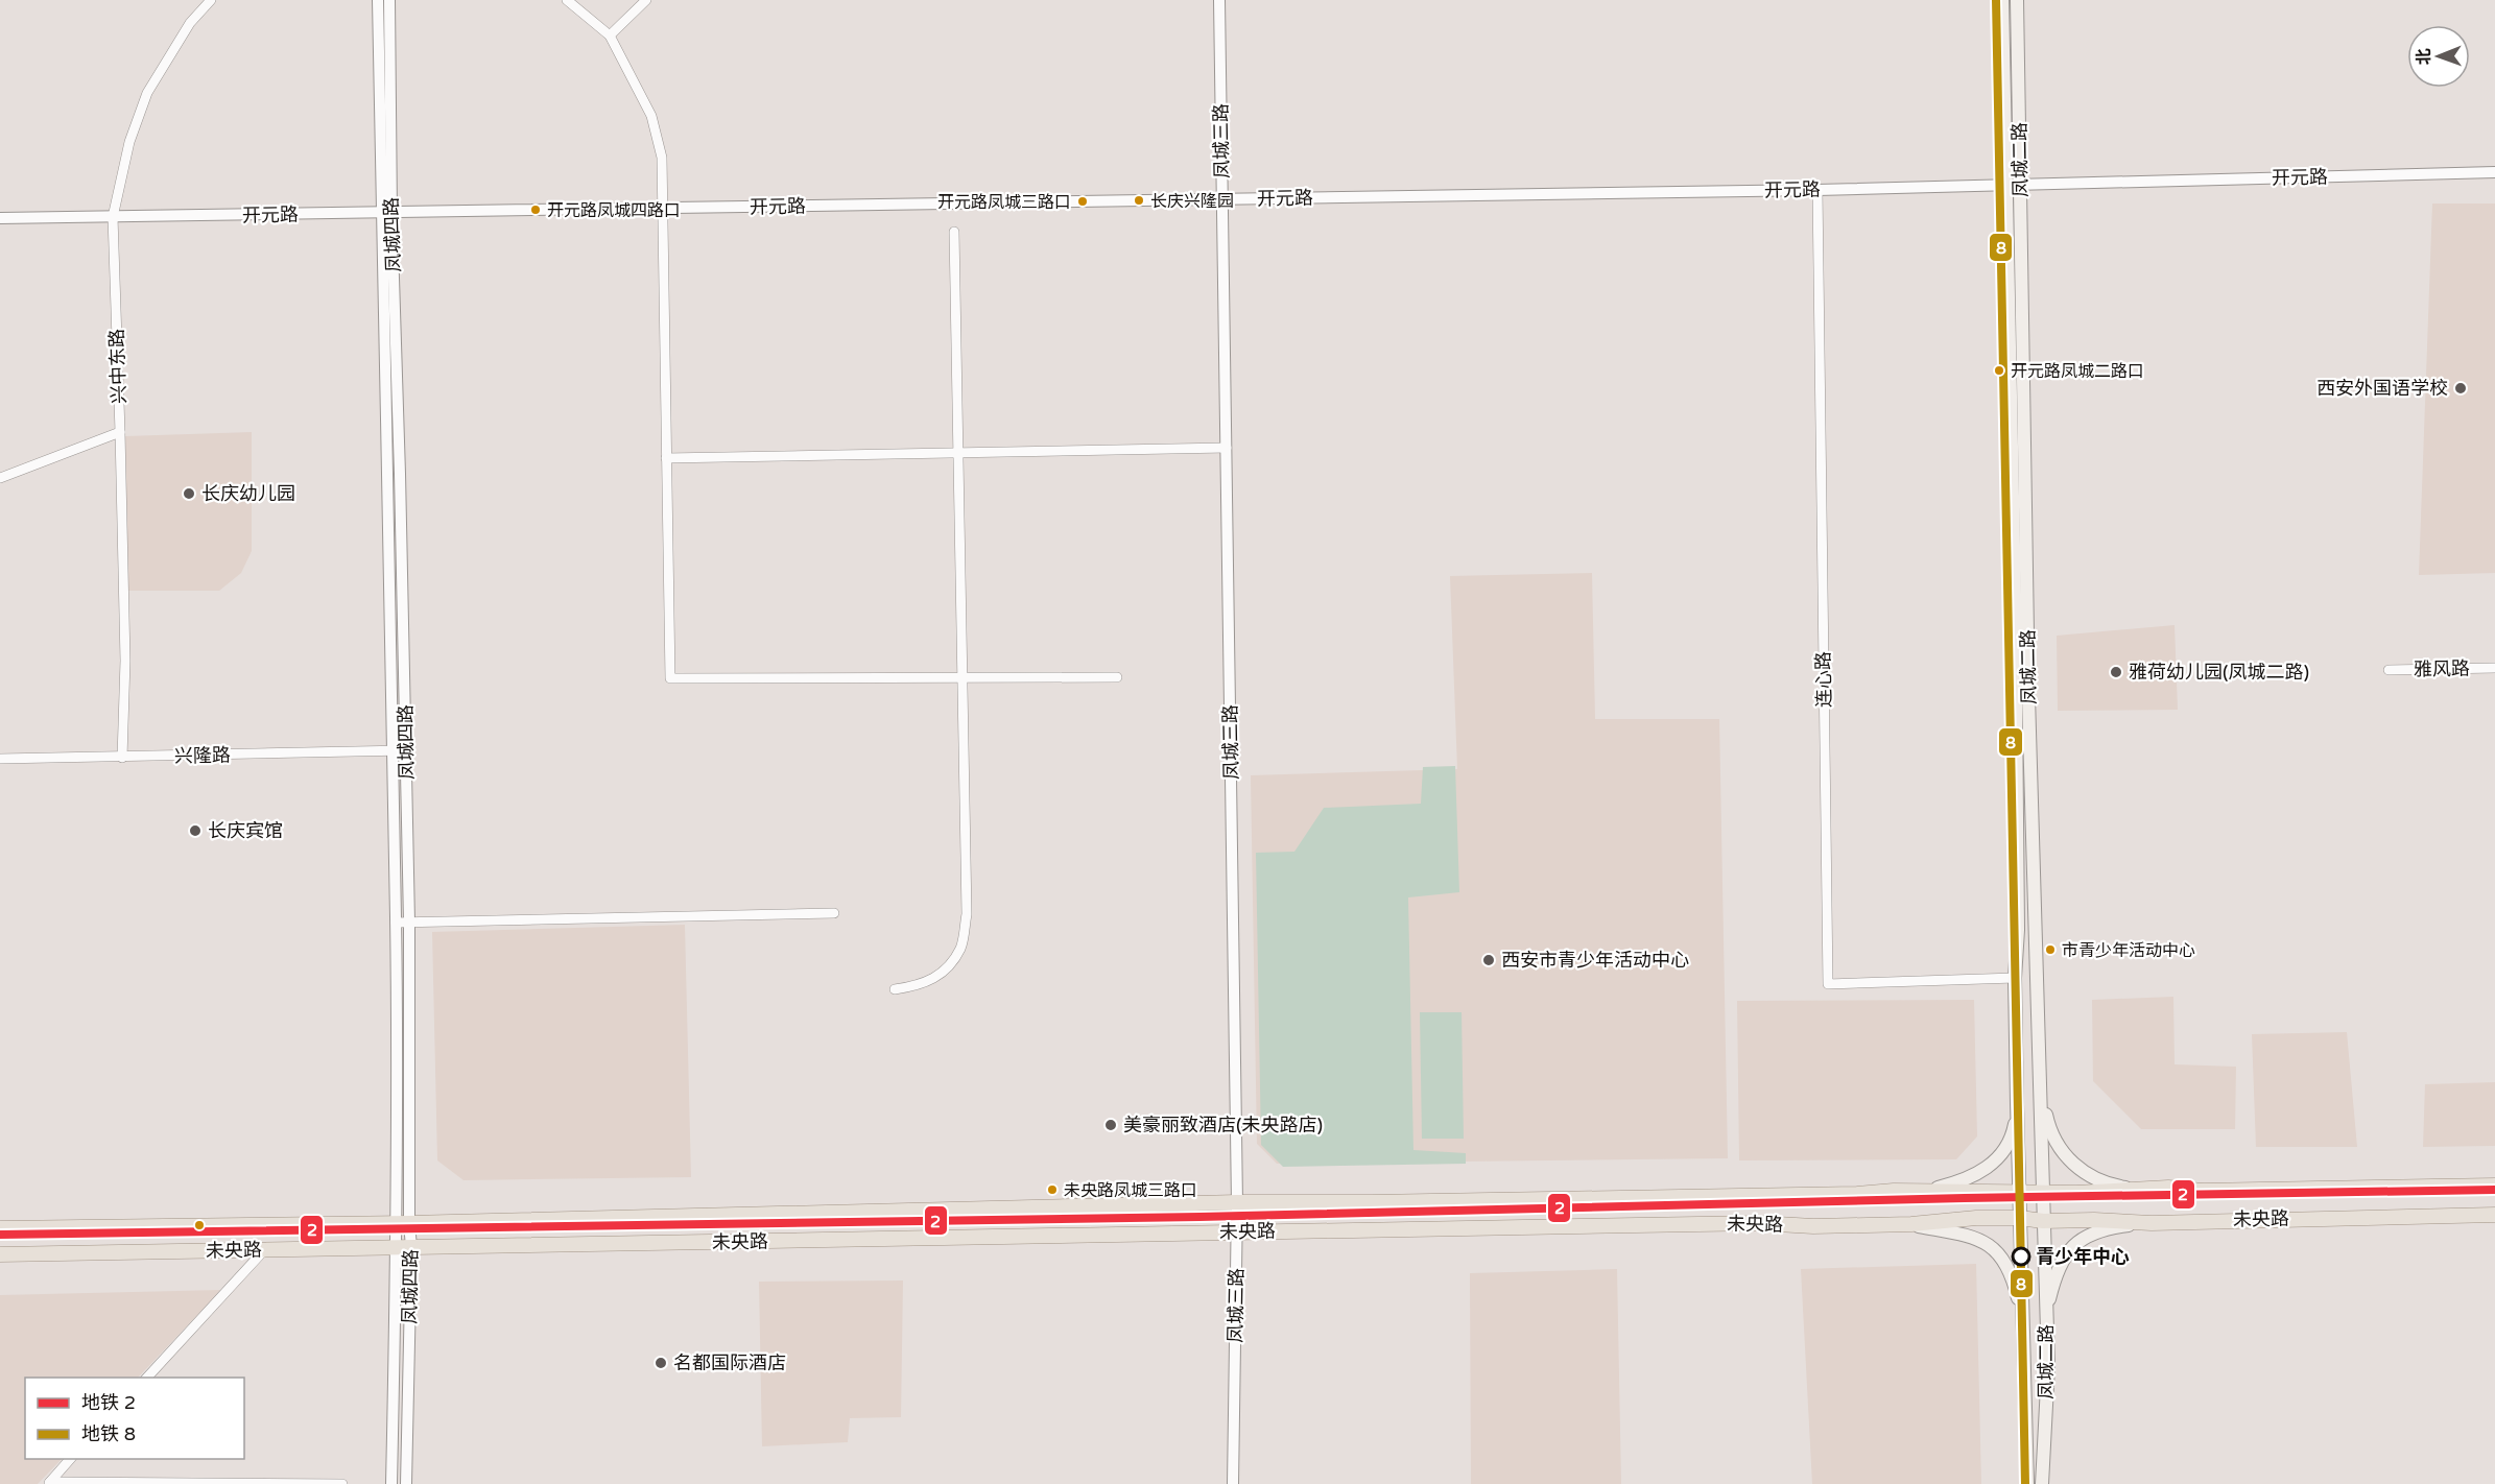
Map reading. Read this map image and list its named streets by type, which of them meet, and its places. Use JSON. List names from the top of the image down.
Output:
{
  "streets": {
    "main road": ["凤城二路", "未央路"],
    "street": [
      "凤城三路",
      "开元路",
      "凤城四路",
      "兴中东路",
      "雅风路",
      "连心路",
      "兴隆路"
    ]
  },
  "crossings": [
    ["凤城三路", "开元路"],
    ["凤城三路", "未央路"],
    ["凤城二路", "开元路"],
    ["凤城二路", "连心路"],
    ["凤城二路", "未央路"],
    ["开元路", "凤城四路"],
    ["开元路", "兴中东路"],
    ["开元路", "连心路"],
    ["凤城四路", "兴隆路"],
    ["凤城四路", "未央路"],
    ["兴中东路", "兴隆路"]
  ],
  "places": [
    "长庆兴隆园",
    "开元路凤城三路口",
    "开元路凤城四路口",
    "开元路凤城二路口",
    "西安外国语学校",
    "长庆幼儿园",
    "雅荷幼儿园(凤城二路)",
    "长庆宾馆",
    "市青少年活动中心",
    "西安市青少年活动中心",
    "美豪丽致酒店(未央路店)",
    "未央路凤城三路口",
    "青少年中心",
    "名都国际酒店"
  ],
  "lines": ["metro line 8", "metro line 2"],
  "legend": ["地铁 2", "地铁 8"],
  "north": "left"
}
